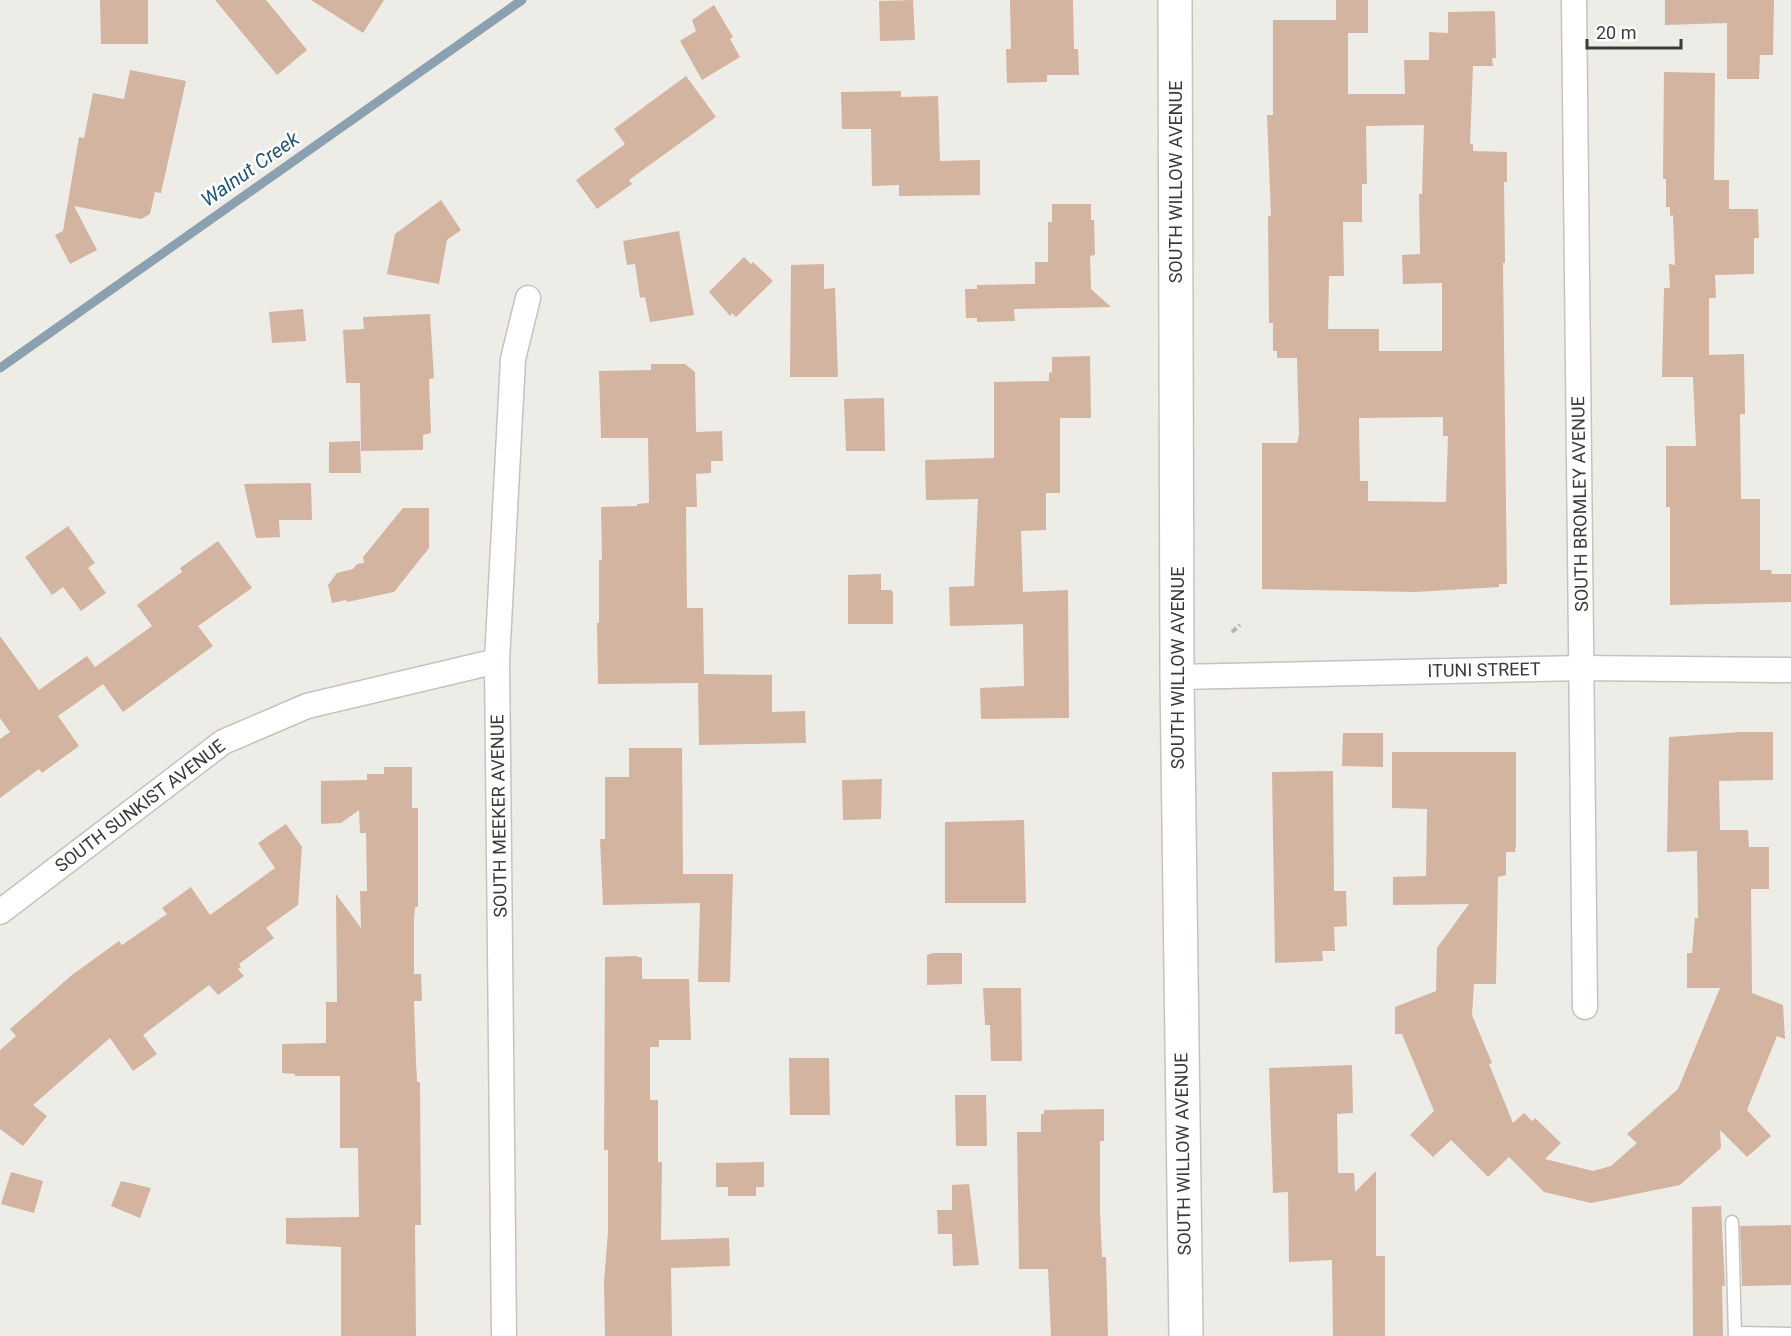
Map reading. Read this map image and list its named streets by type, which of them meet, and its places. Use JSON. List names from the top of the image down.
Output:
{
  "streets": {
    "street": [
      "SOUTH WILLOW AVENUE",
      "SOUTH BROMLEY AVENUE",
      "ITUNI STREET",
      "SOUTH SUNKIST AVENUE",
      "SOUTH MEEKER AVENUE"
    ]
  },
  "crossings": [
    ["SOUTH WILLOW AVENUE", "ITUNI STREET"],
    ["SOUTH BROMLEY AVENUE", "ITUNI STREET"],
    ["SOUTH SUNKIST AVENUE", "SOUTH MEEKER AVENUE"]
  ],
  "water": ["Walnut Creek"],
  "scale_bar": "20 m"
}
